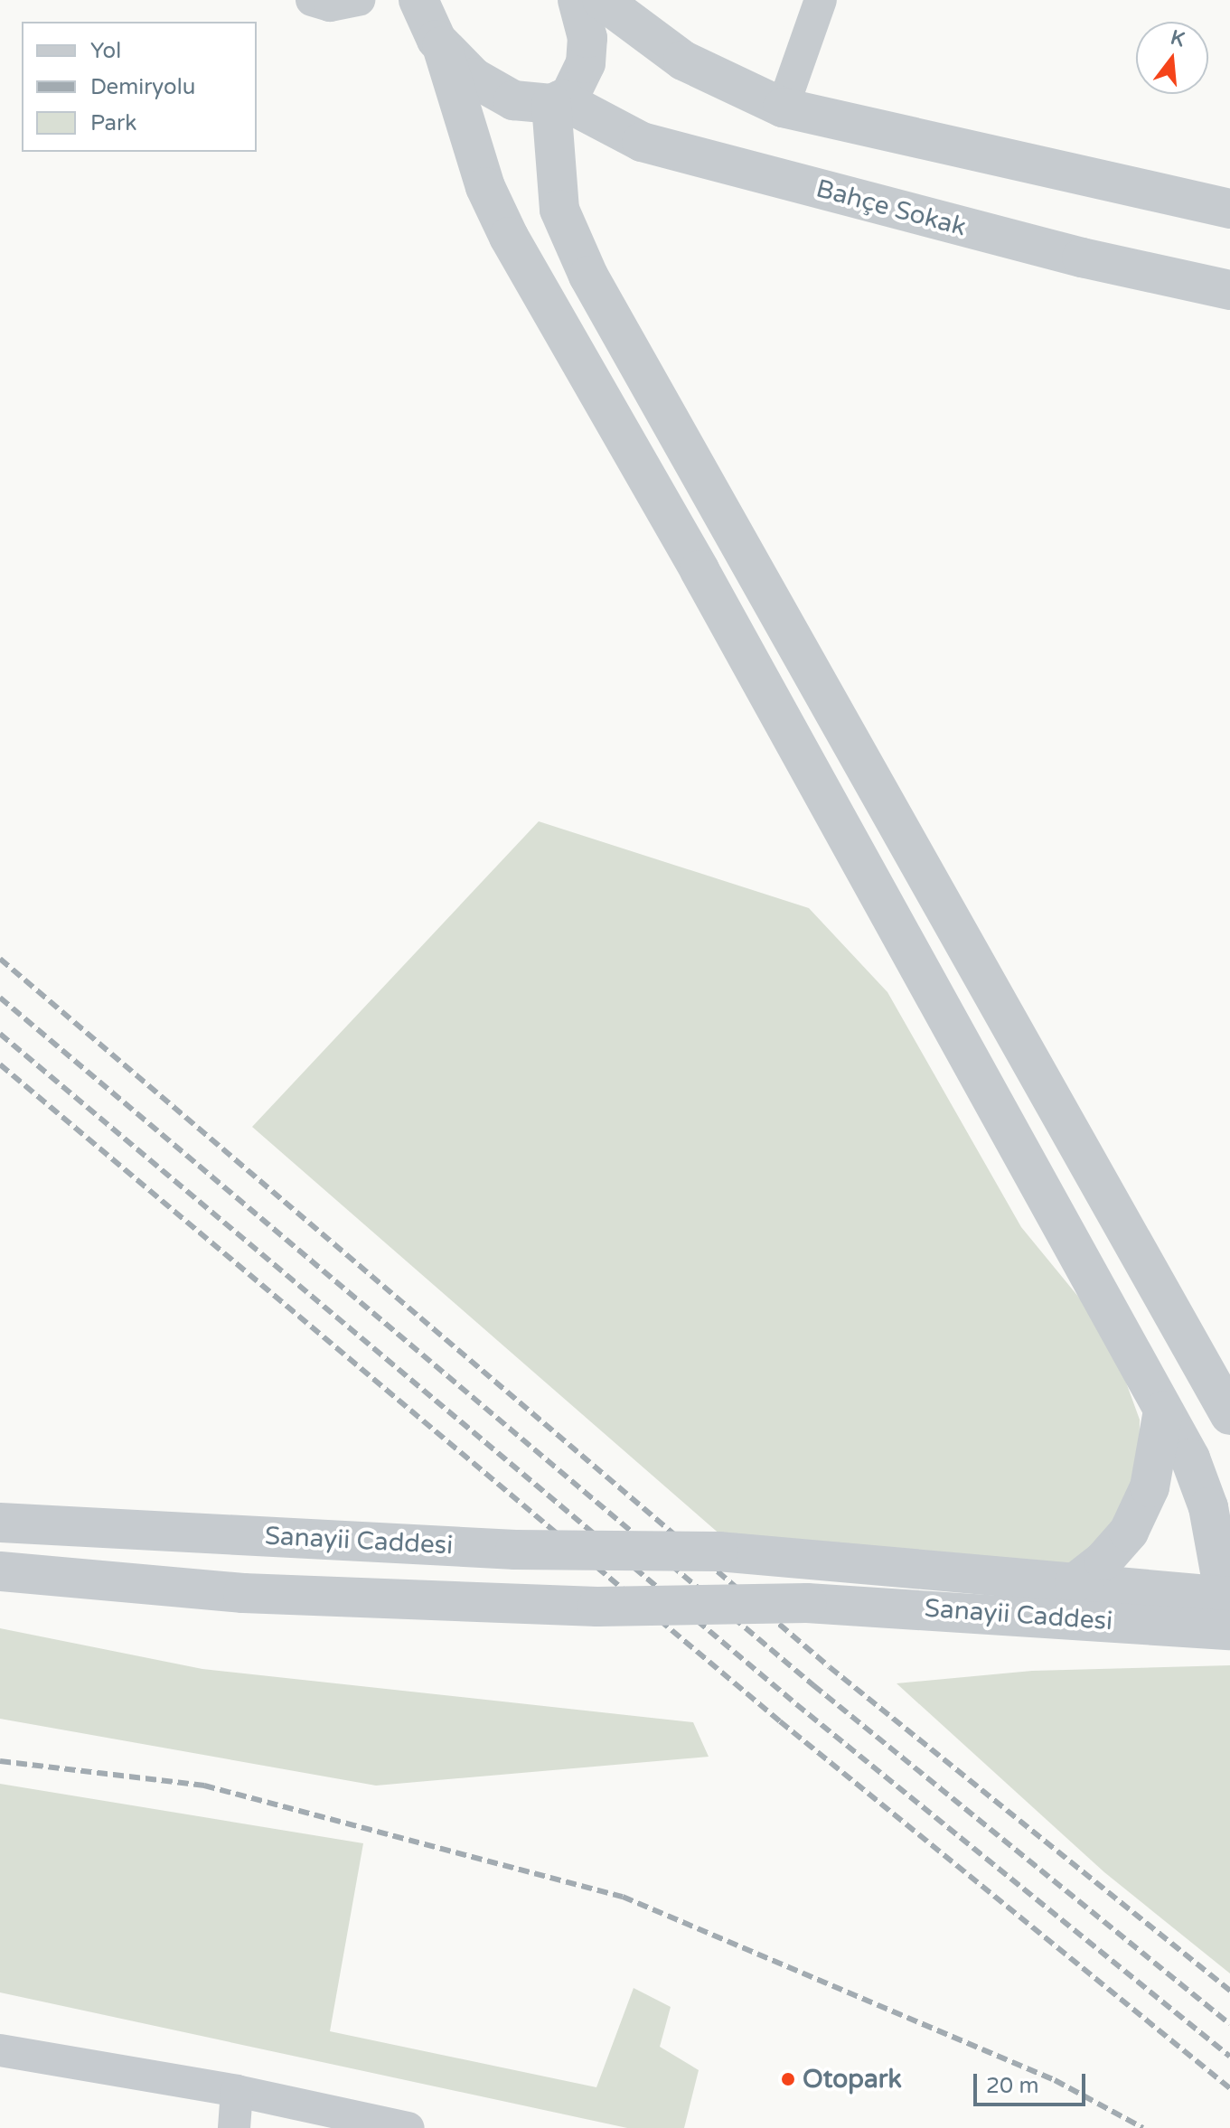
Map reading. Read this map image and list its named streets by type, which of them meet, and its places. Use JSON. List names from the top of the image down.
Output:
{
  "streets": {
    "street": ["Bahçe Sokak", "Sanayii Caddesi"]
  },
  "places": ["Otopark"],
  "legend": ["Yol", "Demiryolu", "Park"],
  "scale_bar": "20 m",
  "north": "top"
}
